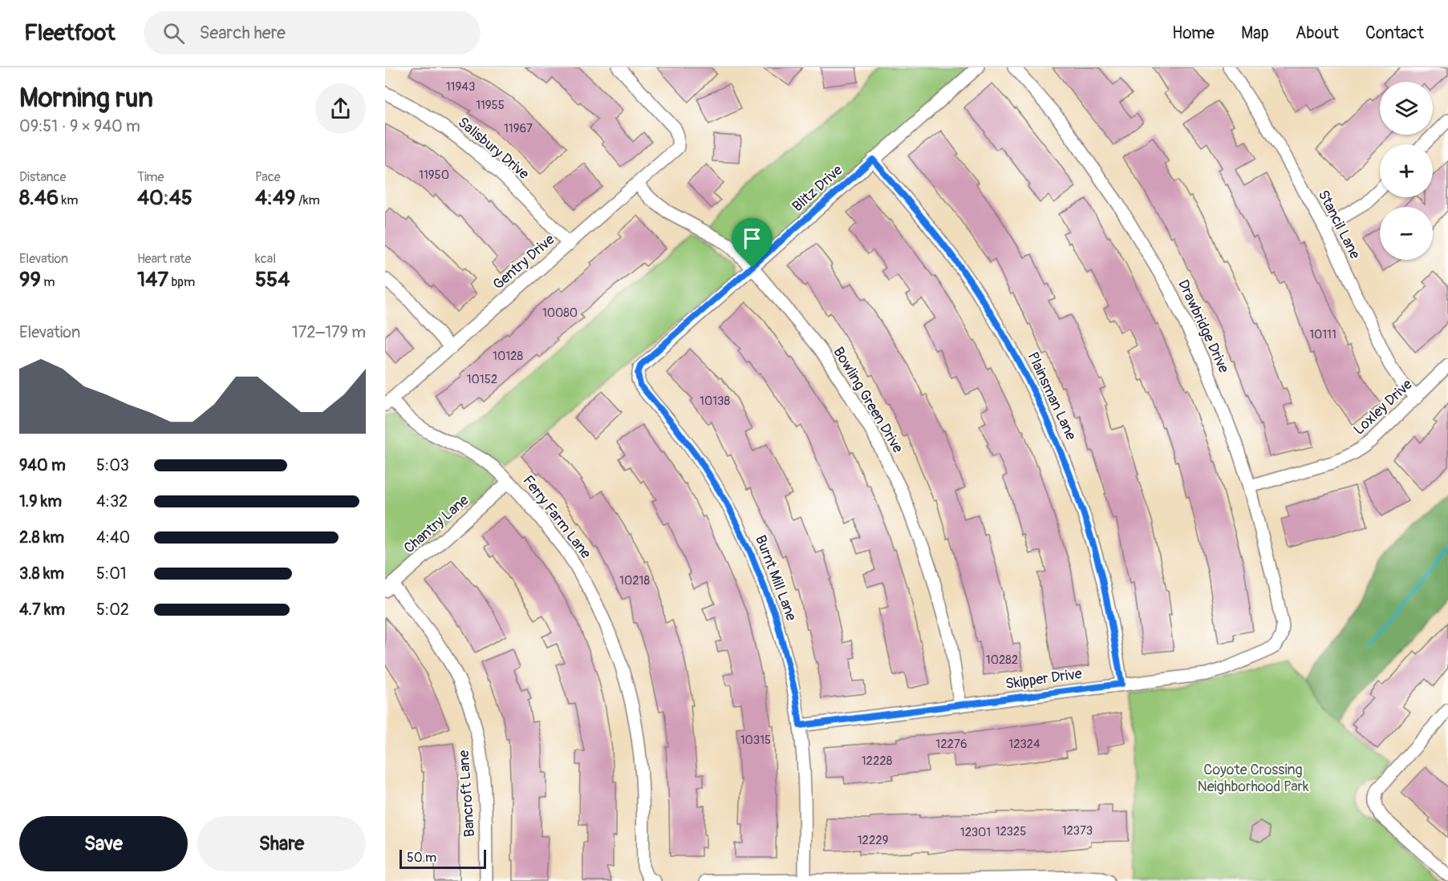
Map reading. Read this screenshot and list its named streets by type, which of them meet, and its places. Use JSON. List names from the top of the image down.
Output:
{
  "streets": {
    "street": [
      "Salisbury Drive",
      "Blitz Drive",
      "Stancil Lane",
      "Gentry Drive",
      "Drawbridge Drive",
      "Plainsman Lane",
      "Bowling Green Drive",
      "Loxley Drive",
      "Ferry Farm Lane",
      "Chantry Lane",
      "Burnt Mill Lane",
      "Skipper Drive",
      "Bancroft Lane"
    ]
  },
  "crossings": [
    ["Salisbury Drive", "Gentry Drive"],
    ["Blitz Drive", "Plainsman Lane"],
    ["Blitz Drive", "Bowling Green Drive"],
    ["Blitz Drive", "Burnt Mill Lane"],
    ["Stancil Lane", "Loxley Drive"],
    ["Gentry Drive", "Bowling Green Drive"],
    ["Gentry Drive", "Ferry Farm Lane"],
    ["Drawbridge Drive", "Loxley Drive"],
    ["Drawbridge Drive", "Skipper Drive"],
    ["Plainsman Lane", "Skipper Drive"],
    ["Bowling Green Drive", "Skipper Drive"],
    ["Ferry Farm Lane", "Chantry Lane"],
    ["Chantry Lane", "Bancroft Lane"],
    ["Burnt Mill Lane", "Skipper Drive"]
  ],
  "parks": ["Coyote Crossing Neighborhood Park"],
  "house_numbers": [
    "11943",
    "11955",
    "11967",
    "11950",
    "10080",
    "10111",
    "10128",
    "10152",
    "10138",
    "10218",
    "10282",
    "10315",
    "12276",
    "12324",
    "12228",
    "12373",
    "12325",
    "12301",
    "12229"
  ],
  "scale_bar": "50 m",
  "page": {
    "header": "Fleetfoot",
    "search": "Search here",
    "nav": [
      "Home",
      "Map",
      "About",
      "Contact"
    ],
    "heading": ["Morning run", "09:51 · 9 × 940 m"],
    "map_buttons": ["+", "−"],
    "stats": [
      ["Distance", "8.46 km"],
      ["Time", "40:45"],
      ["Pace", "4:49 /km"],
      ["Elevation", "99 m"],
      ["Heart rate", "147 bpm"],
      ["kcal", "554"]
    ],
    "chart": ["Elevation", "172–179 m"],
    "list": [
      {
        "name": "940 m",
        "note": "5:03"
      },
      {
        "name": "1.9 km",
        "note": "4:32"
      },
      {
        "name": "2.8 km",
        "note": "4:40"
      },
      {
        "name": "3.8 km",
        "note": "5:01"
      },
      {
        "name": "4.7 km",
        "note": "5:02"
      }
    ],
    "buttons": ["Save", "Share"],
    "scale": "50 m"
  }
}
